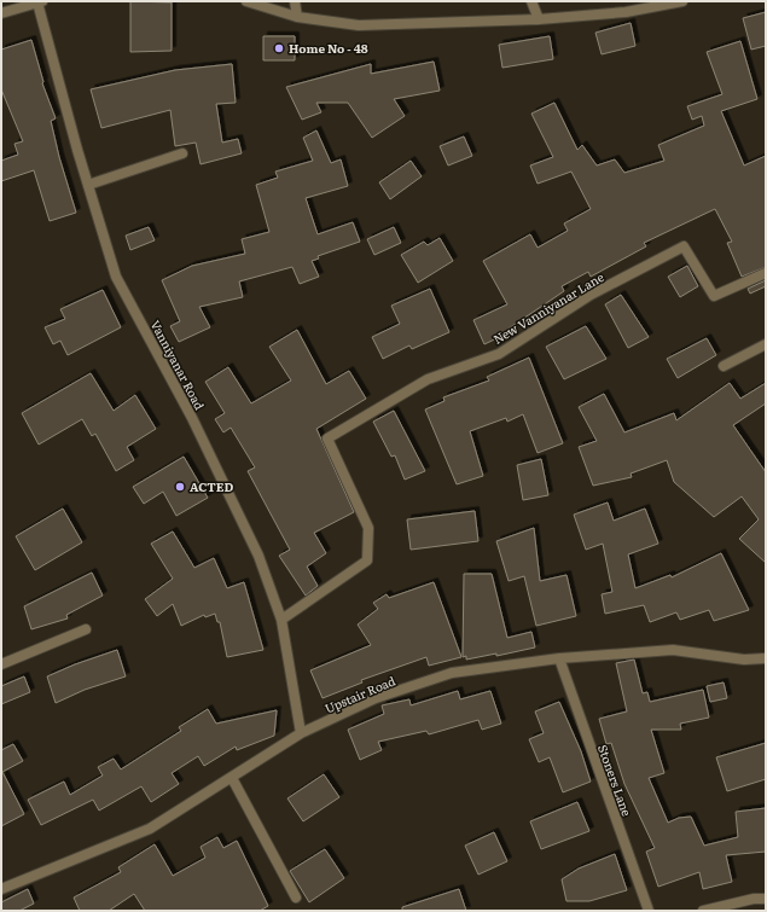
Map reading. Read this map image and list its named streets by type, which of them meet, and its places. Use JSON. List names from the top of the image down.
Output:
{
  "streets": {
    "street": [
      "New Vanniyanar Lane",
      "Vanniyanar Road",
      "Upstair Road",
      "Stoners Lane"
    ]
  },
  "crossings": [
    ["New Vanniyanar Lane", "Vanniyanar Road"],
    ["Vanniyanar Road", "Upstair Road"],
    ["Upstair Road", "Stoners Lane"]
  ],
  "places": ["Home No - 48", "ACTED"]
}
